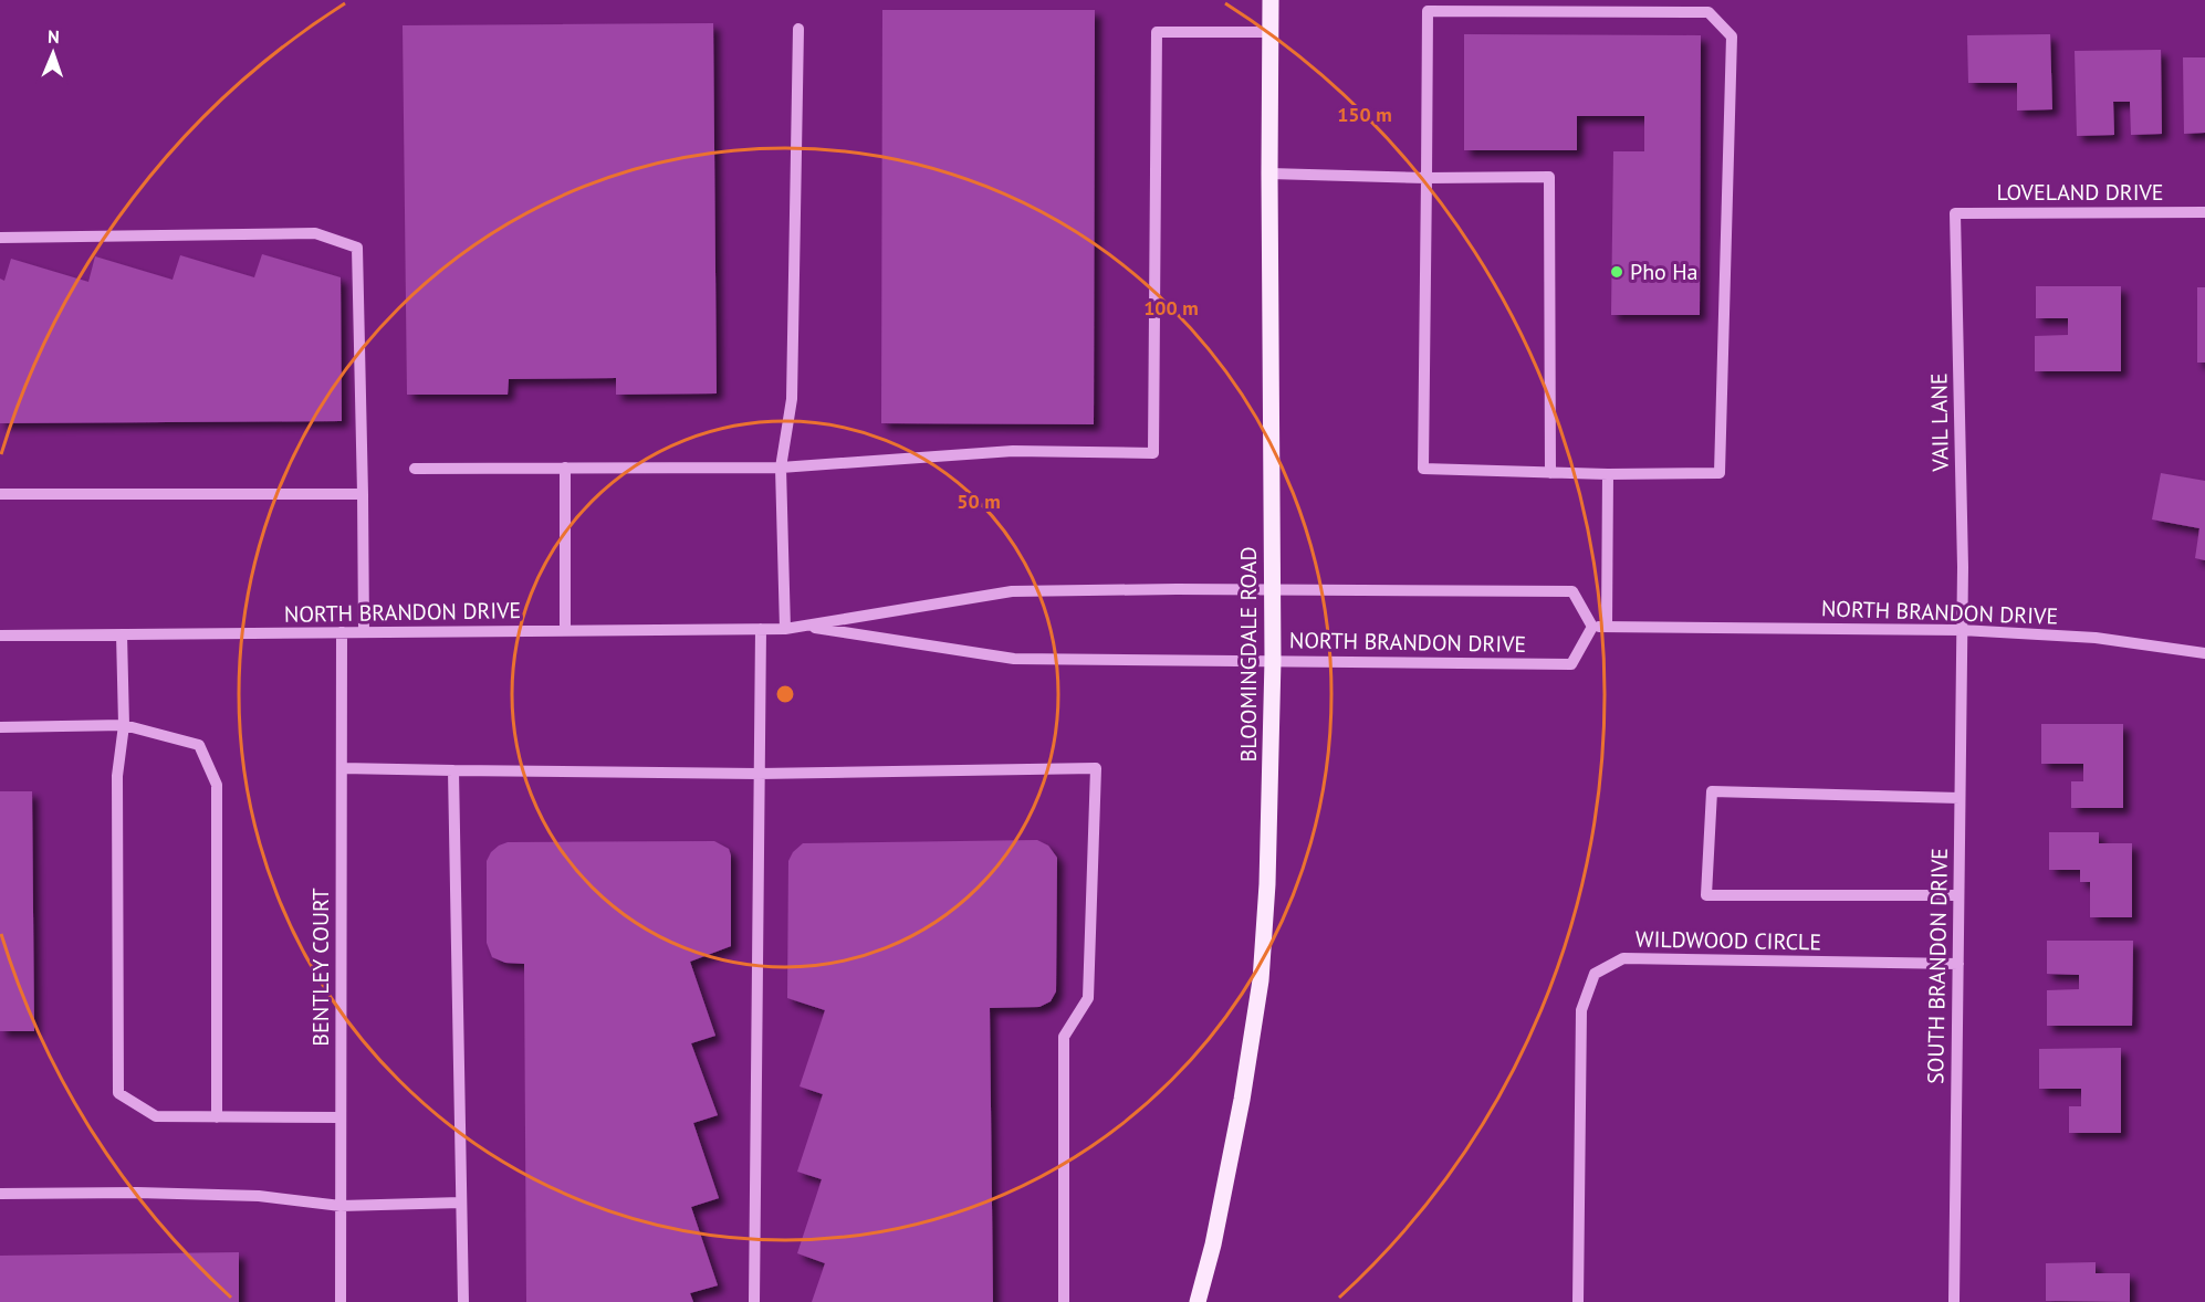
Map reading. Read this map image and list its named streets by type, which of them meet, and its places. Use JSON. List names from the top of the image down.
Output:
{
  "streets": {
    "main road": ["BLOOMINGDALE ROAD"],
    "street": [
      "LOVELAND DRIVE",
      "VAIL LANE",
      "NORTH BRANDON DRIVE",
      "WILDWOOD CIRCLE",
      "SOUTH BRANDON DRIVE",
      "BENTLEY COURT"
    ]
  },
  "crossings": [
    ["LOVELAND DRIVE", "VAIL LANE"],
    ["VAIL LANE", "NORTH BRANDON DRIVE"],
    ["VAIL LANE", "SOUTH BRANDON DRIVE"],
    ["NORTH BRANDON DRIVE", "BLOOMINGDALE ROAD"],
    ["NORTH BRANDON DRIVE", "SOUTH BRANDON DRIVE"],
    ["NORTH BRANDON DRIVE", "BENTLEY COURT"],
    ["WILDWOOD CIRCLE", "SOUTH BRANDON DRIVE"]
  ],
  "places": ["Pho Ha"],
  "north": "top",
  "rings": ["150 m", "100 m", "50 m"]
}
